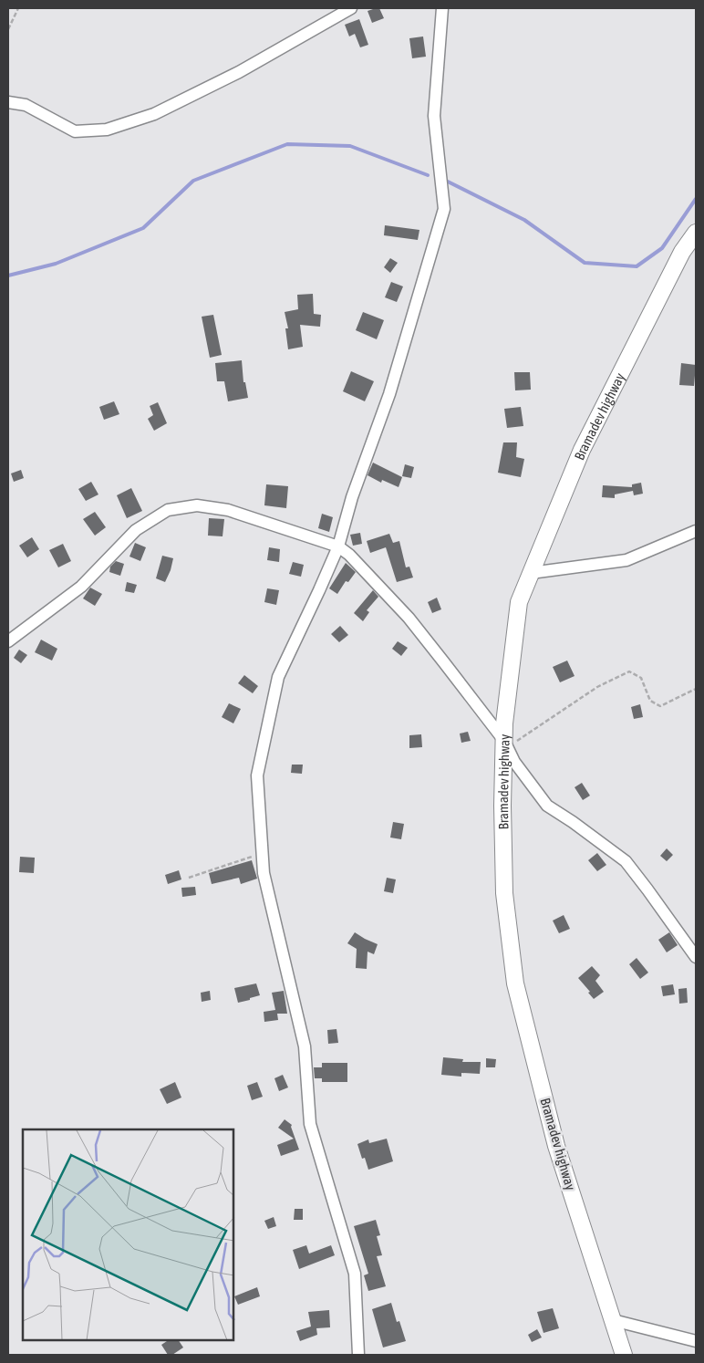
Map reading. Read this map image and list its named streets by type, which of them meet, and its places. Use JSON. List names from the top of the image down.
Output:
{
  "streets": {
    "street": ["Bramadev highway"]
  }
}
